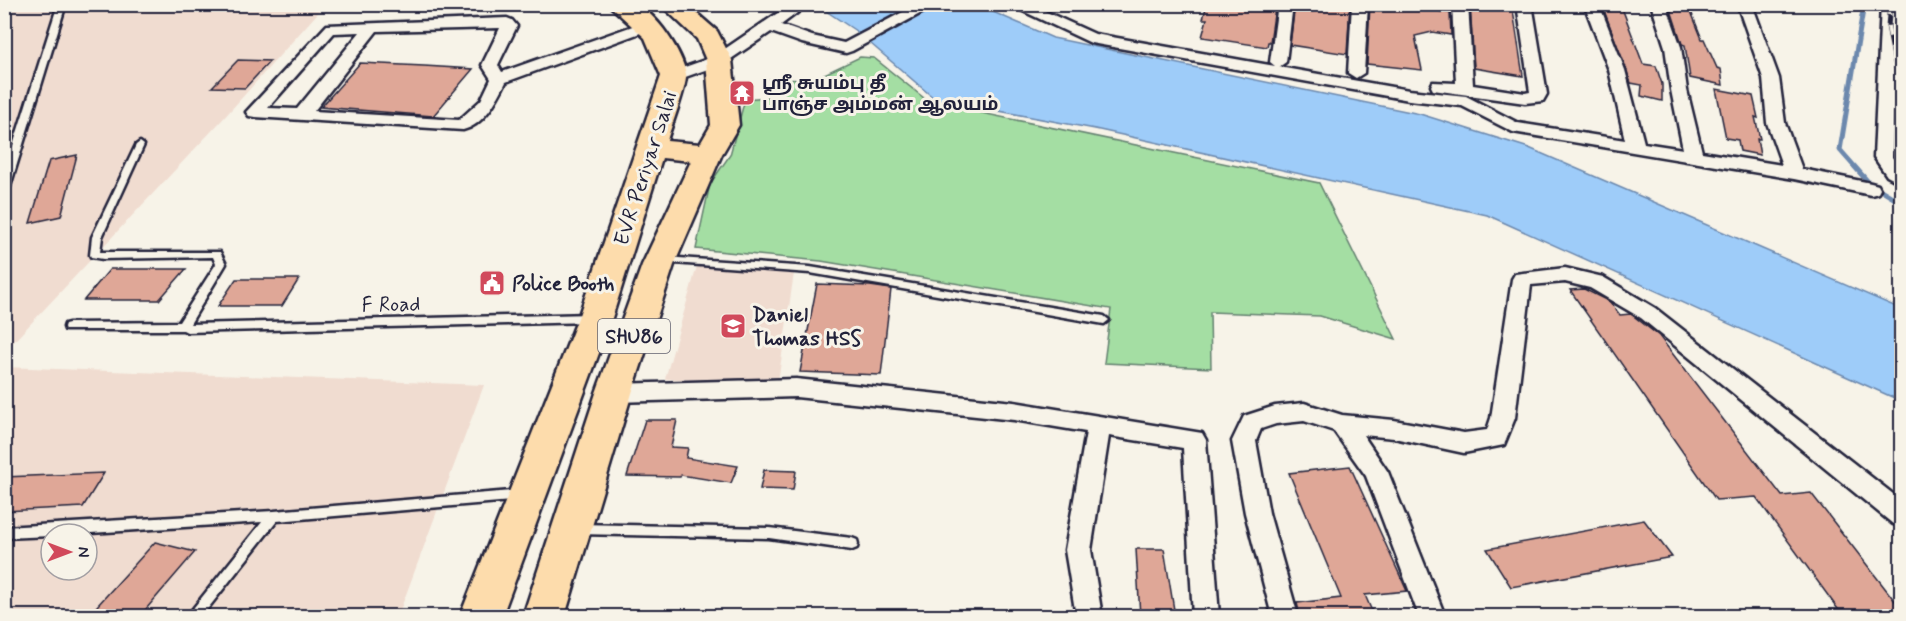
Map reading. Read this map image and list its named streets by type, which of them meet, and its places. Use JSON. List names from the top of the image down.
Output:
{
  "streets": {
    "main road": ["EVR Periyar Salai", "SHU86"],
    "lane": ["F Road"]
  },
  "crossings": [
    ["EVR Periyar Salai", "F Road"]
  ],
  "places": {
    "temple": ["ஶ்ரீ சுயம்பு தீ பாஞ்ச அம்மன் ஆலயம்"],
    "public building": ["Police Booth"],
    "school or university": ["Daniel Thomas HSS"]
  },
  "north": "right"
}
